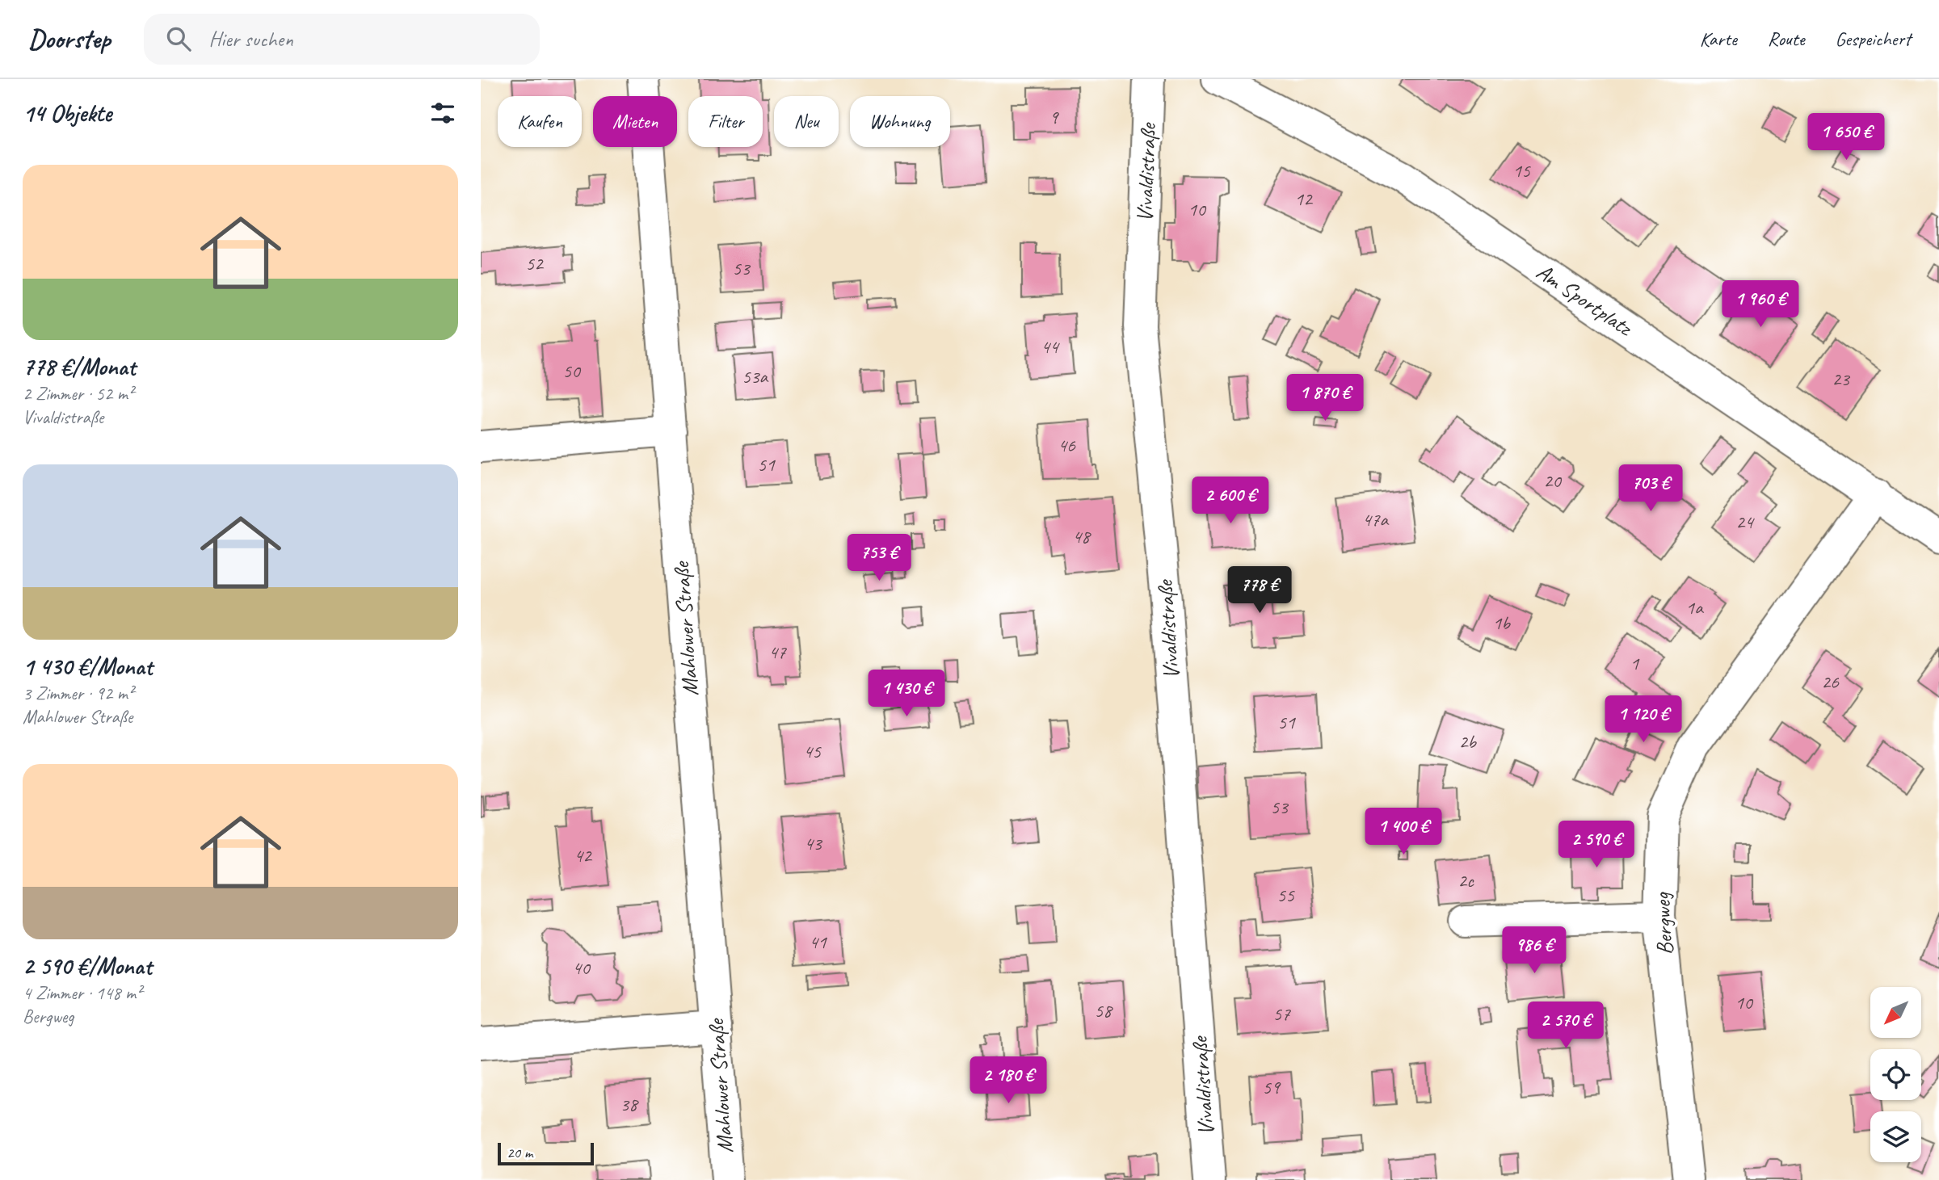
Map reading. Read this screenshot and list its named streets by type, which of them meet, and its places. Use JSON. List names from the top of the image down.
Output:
{
  "streets": {
    "street": [
      "Vivaldistraße",
      "Am Sportplatz",
      "Mahlower Straße",
      "Bergweg"
    ]
  },
  "crossings": [
    ["Am Sportplatz", "Bergweg"]
  ],
  "house_numbers": [
    "9",
    "15",
    "12",
    "10",
    "52",
    "53",
    "44",
    "50",
    "53a",
    "23",
    "46",
    "51",
    "20",
    "47a",
    "24",
    "48",
    "1a",
    "1b",
    "47",
    "1",
    "26",
    "51",
    "2b",
    "45",
    "53",
    "43",
    "42",
    "2c",
    "55",
    "41",
    "40",
    "10",
    "58",
    "57",
    "59",
    "38"
  ],
  "scale_bar": "20 m",
  "north": "bottom left",
  "page": {
    "header": "Doorstep",
    "search": "Hier suchen",
    "nav": ["Karte", "Route", "Gespeichert"],
    "heading": "14 Objekte",
    "chip": [
      "Kaufen",
      "Mieten",
      "Filter",
      "Neu",
      "Wohnung"
    ],
    "price": [
      "1 650 €",
      "1 960 €",
      "1 870 €",
      "703 €",
      "2 600 €",
      "753 €",
      "778 €",
      "1 430 €",
      "1 120 €",
      "1 400 €",
      "2 590 €",
      "986 €",
      "2 570 €",
      "2 180 €"
    ],
    "list": [
      {
        "name": "778 €/Monat",
        "note": "2 Zimmer · 52 m² · Vivaldistraße"
      },
      {
        "name": "1 430 €/Monat",
        "note": "3 Zimmer · 92 m² · Mahlower Straße"
      },
      {
        "name": "2 590 €/Monat",
        "note": "4 Zimmer · 148 m² · Bergweg"
      }
    ],
    "scale": "20 m"
  }
}
